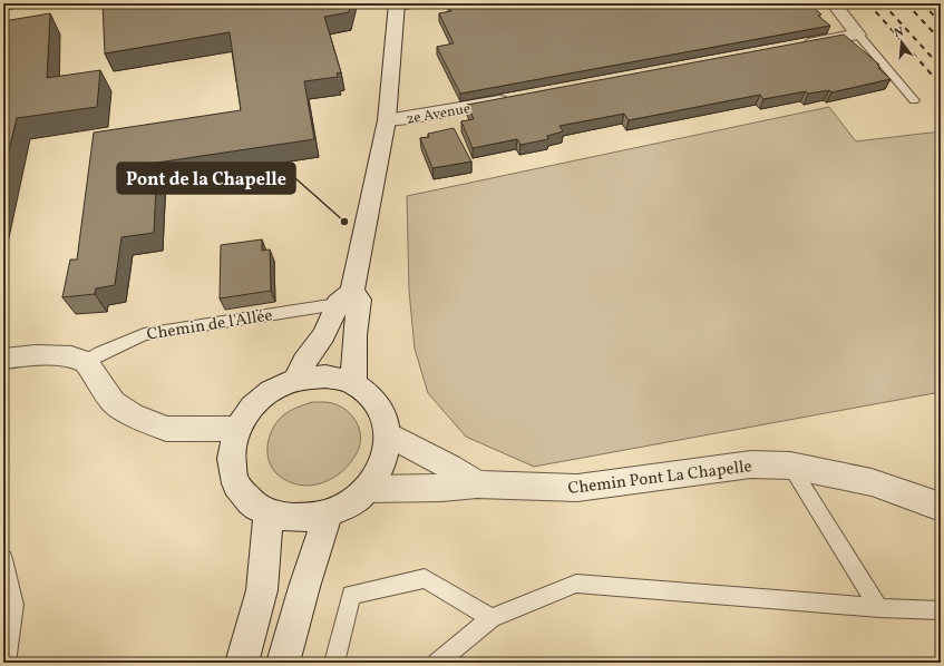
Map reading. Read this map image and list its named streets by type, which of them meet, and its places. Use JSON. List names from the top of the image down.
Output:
{
  "streets": {
    "main road": ["2e Avenue", "Chemin Pont La Chapelle"],
    "lane": ["Chemin de l'Allée"]
  },
  "places": ["Pont de la Chapelle"],
  "north": "top"
}
